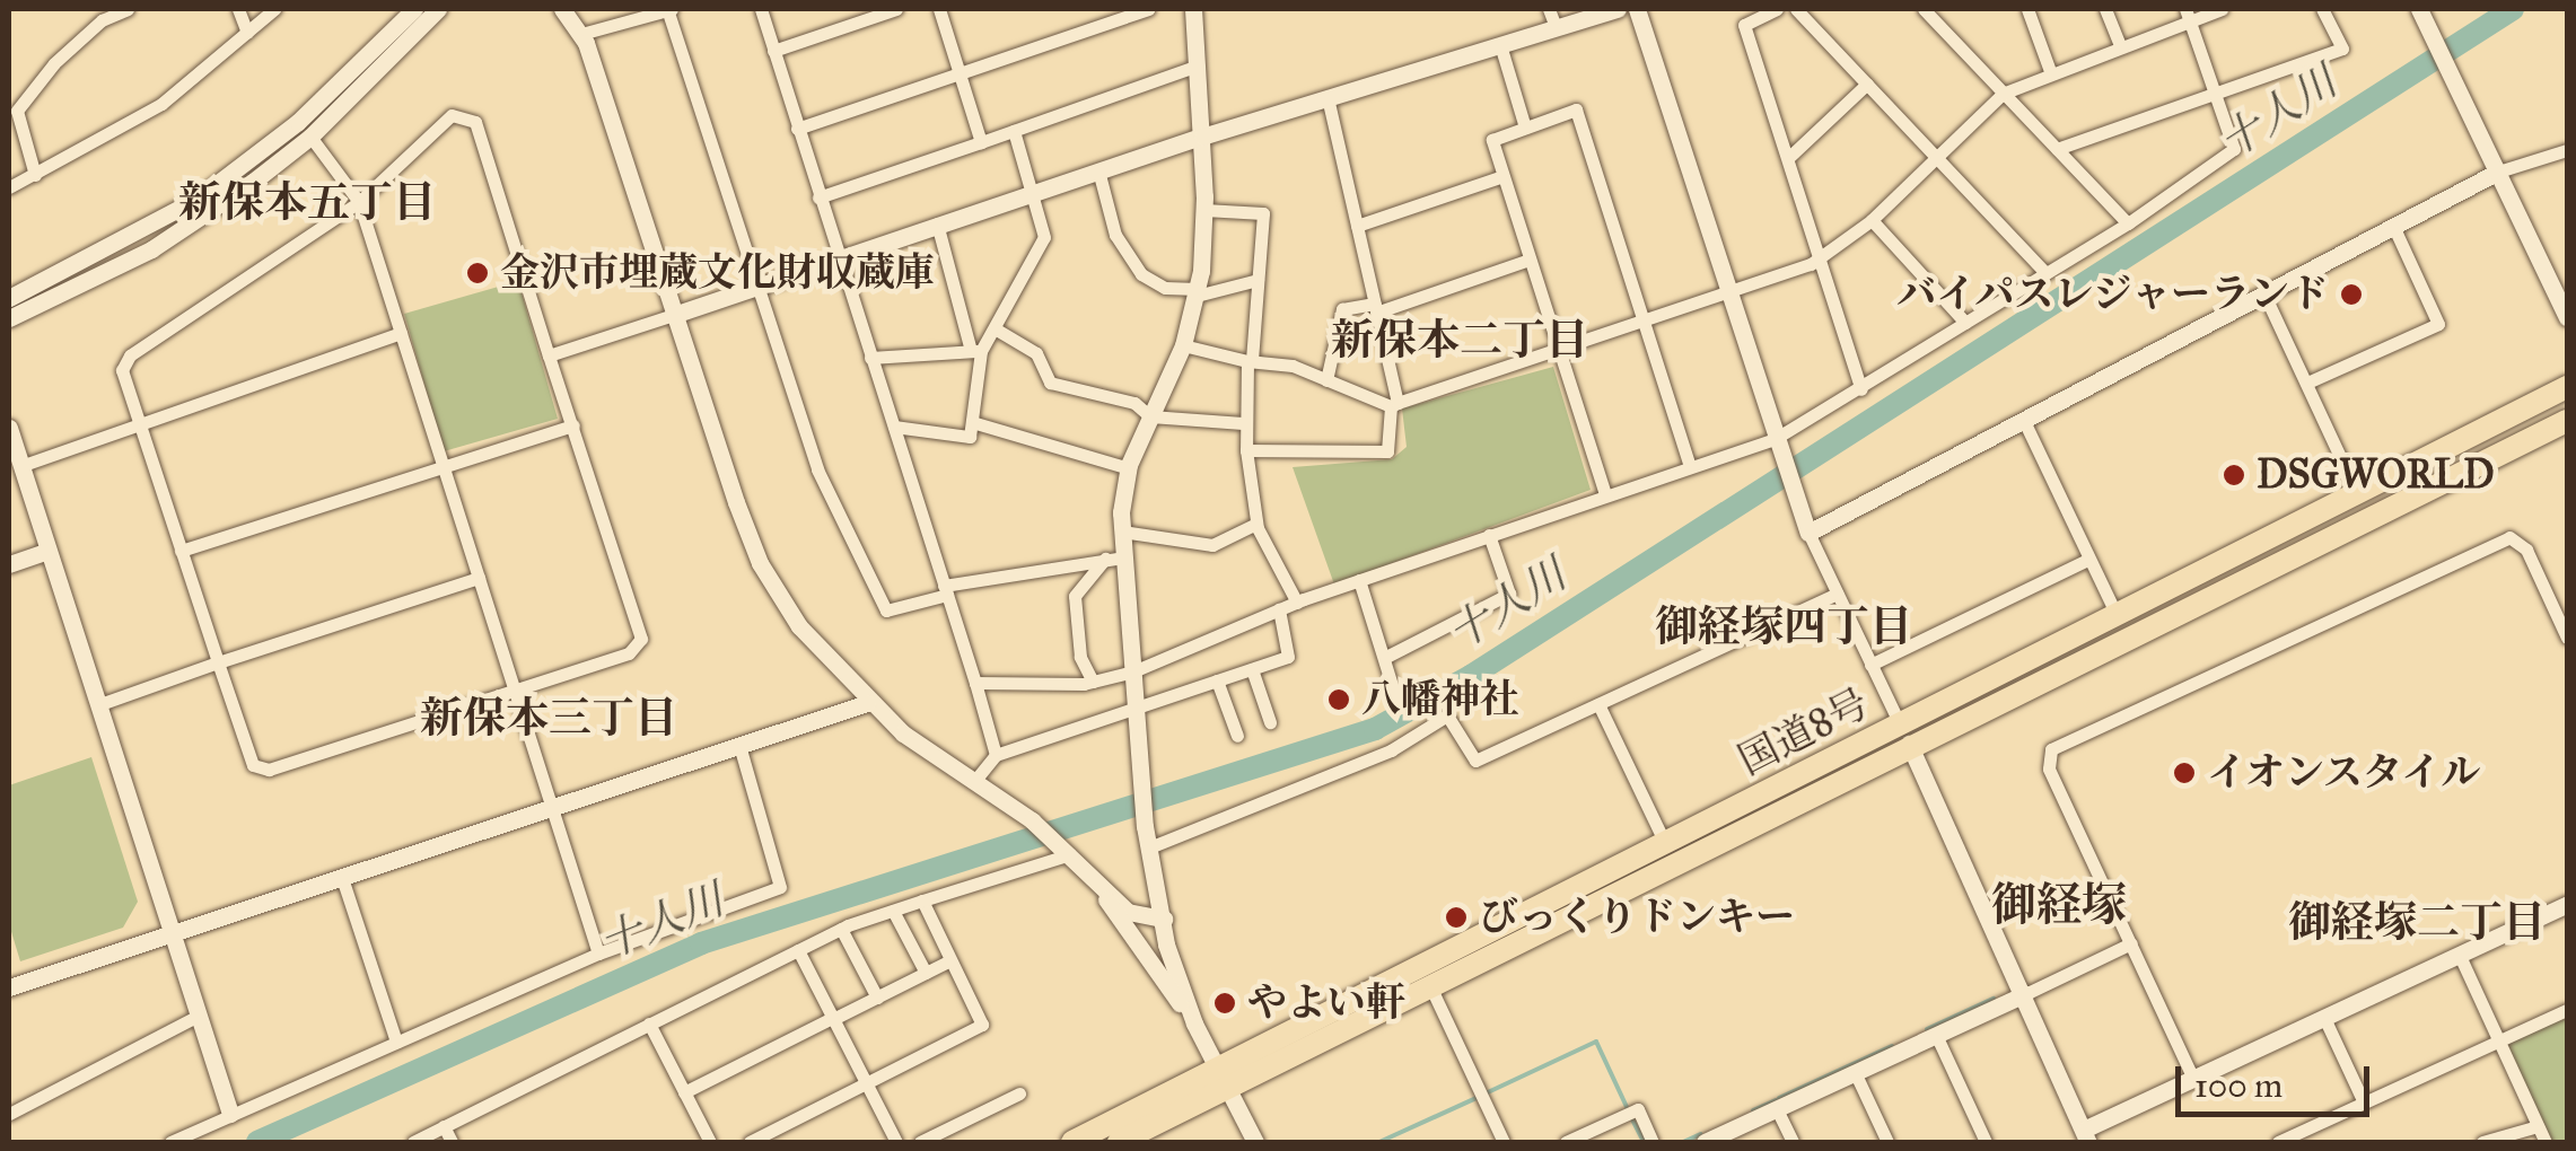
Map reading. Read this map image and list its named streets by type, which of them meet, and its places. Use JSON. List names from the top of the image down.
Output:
{
  "streets": {
    "highway": ["国道8号"]
  },
  "districts": [
    "新保本五丁目",
    "新保本二丁目",
    "御経塚四丁目",
    "新保本三丁目",
    "御経塚",
    "御経塚二丁目"
  ],
  "water": ["十人川"],
  "places": [
    "金沢市埋蔵文化財収蔵庫",
    "バイパスレジャーランド",
    "DSGWORLD",
    "八幡神社",
    "イオンスタイル",
    "びっくりドンキー",
    "やよい軒"
  ],
  "scale_bar": "100 m"
}
